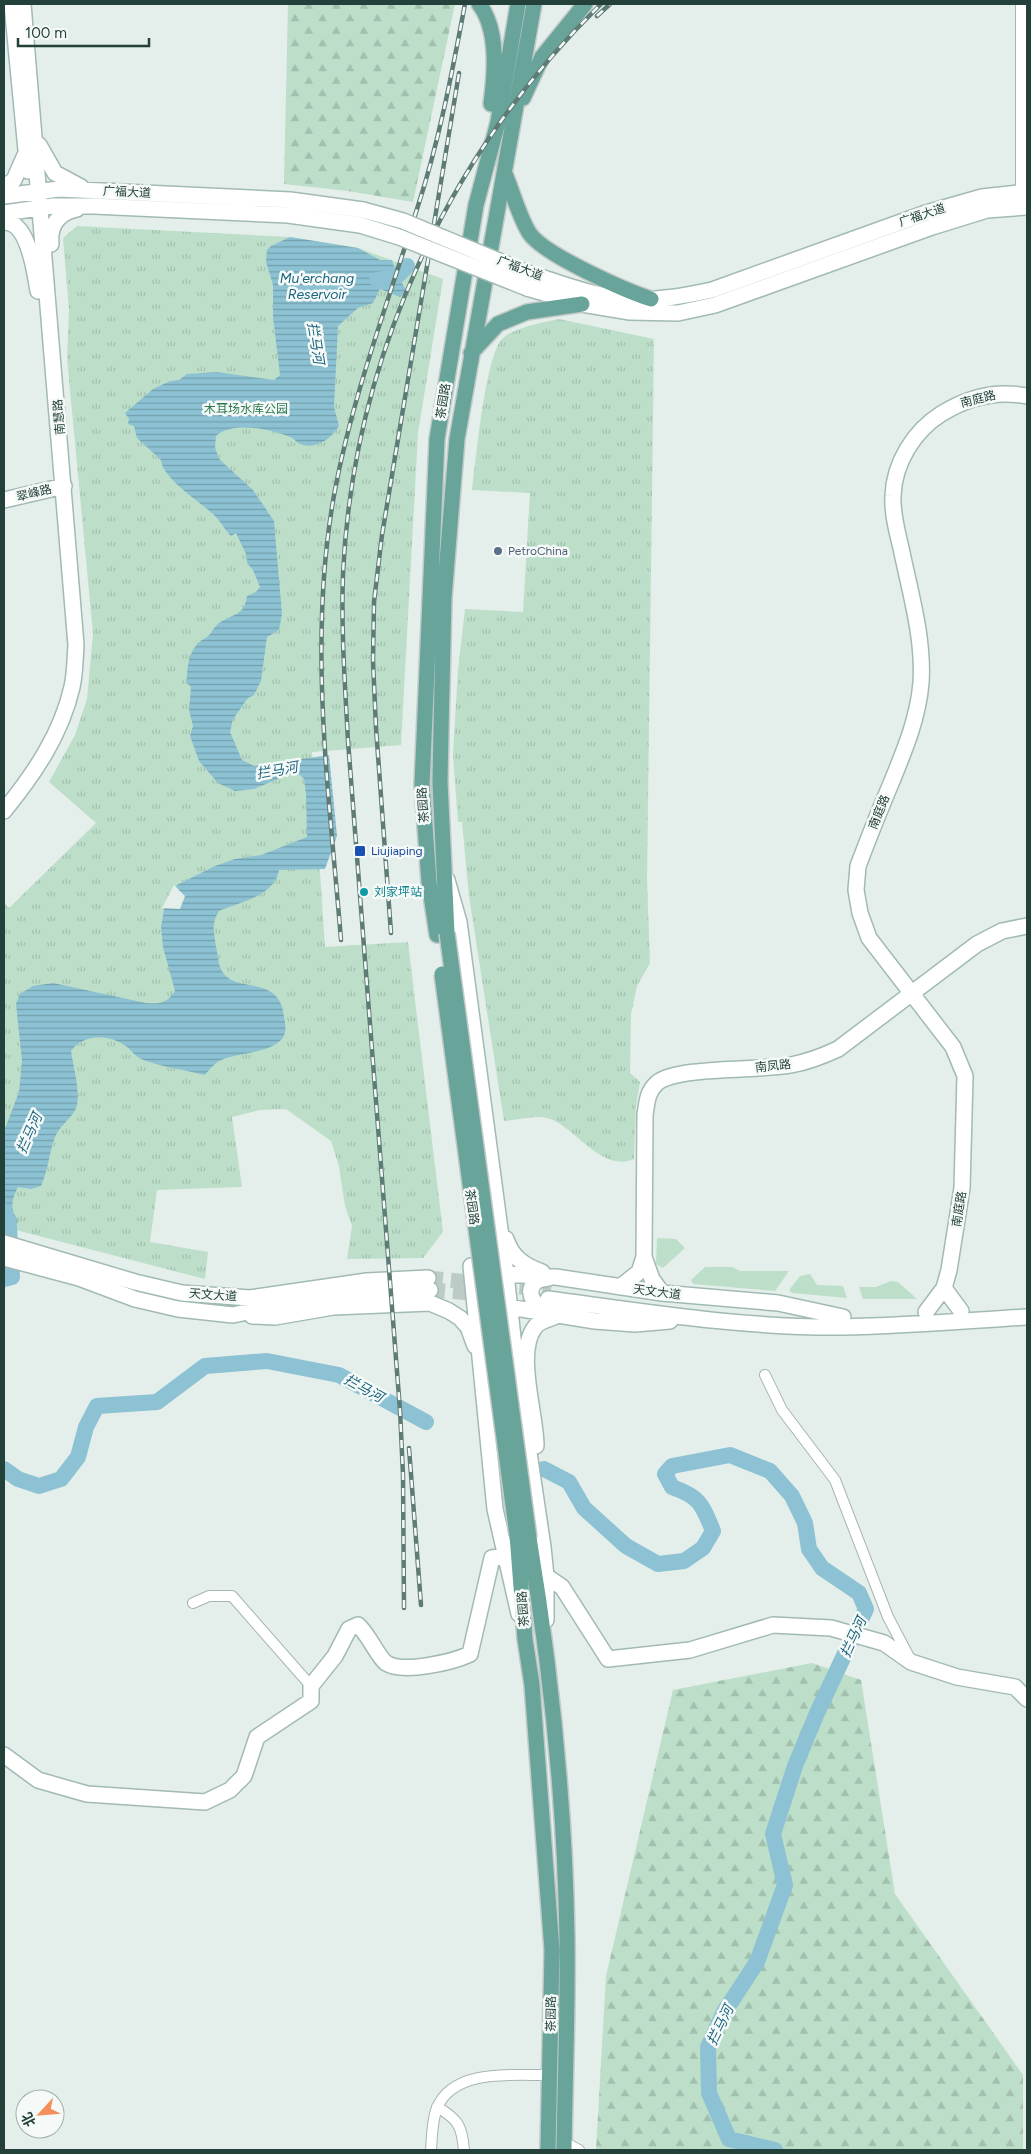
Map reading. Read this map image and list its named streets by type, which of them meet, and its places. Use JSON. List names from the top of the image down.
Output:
{
  "streets": {
    "main road": [
      "广福大道",
      "南庭路",
      "茶园路",
      "南慧路",
      "翠峰路",
      "南凤路",
      "天文大道"
    ]
  },
  "crossings": [
    ["广福大道", "南慧路"],
    ["南庭路", "南凤路"],
    ["茶园路", "天文大道"],
    ["南慧路", "翠峰路"]
  ],
  "water": ["Mu'erchang Reservoir", "拦马河"],
  "parks": ["木耳场水库公园"],
  "places": {
    "other": ["PetroChina", "刘家坪站"],
    "transit": ["Liujiaping"]
  },
  "scale_bar": "100 m",
  "north": "bottom left"
}
